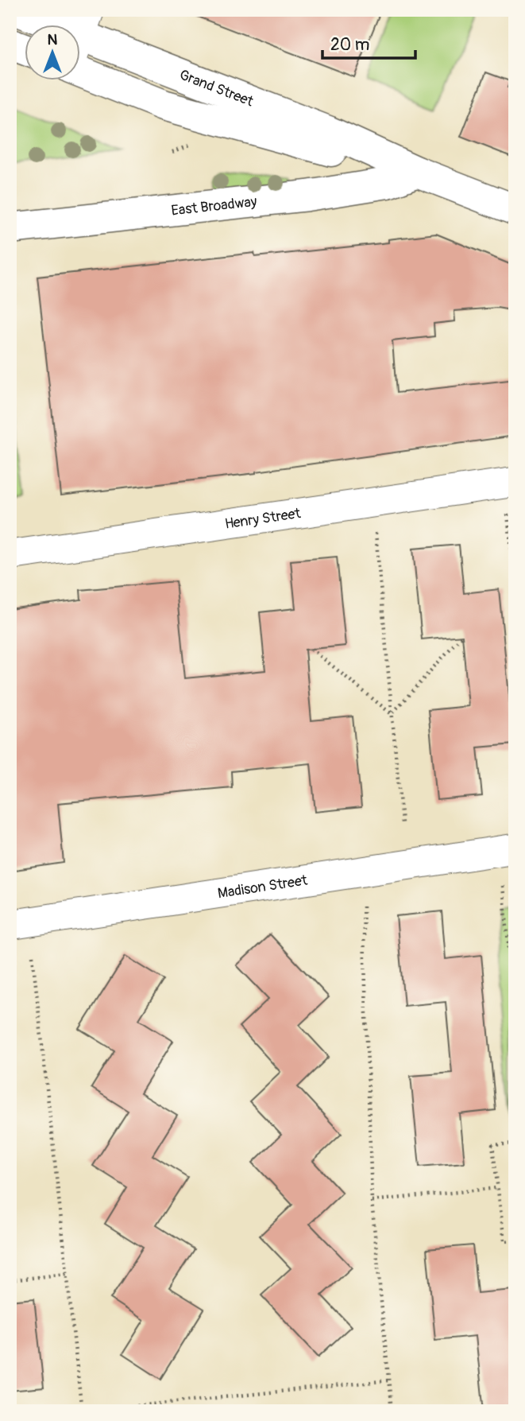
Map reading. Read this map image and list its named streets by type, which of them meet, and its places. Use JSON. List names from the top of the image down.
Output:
{
  "streets": {
    "main road": ["Grand Street", "East Broadway"],
    "street": ["Henry Street", "Madison Street"]
  },
  "crossings": [
    ["Grand Street", "East Broadway"]
  ],
  "scale_bar": "20 m",
  "north": "top"
}
